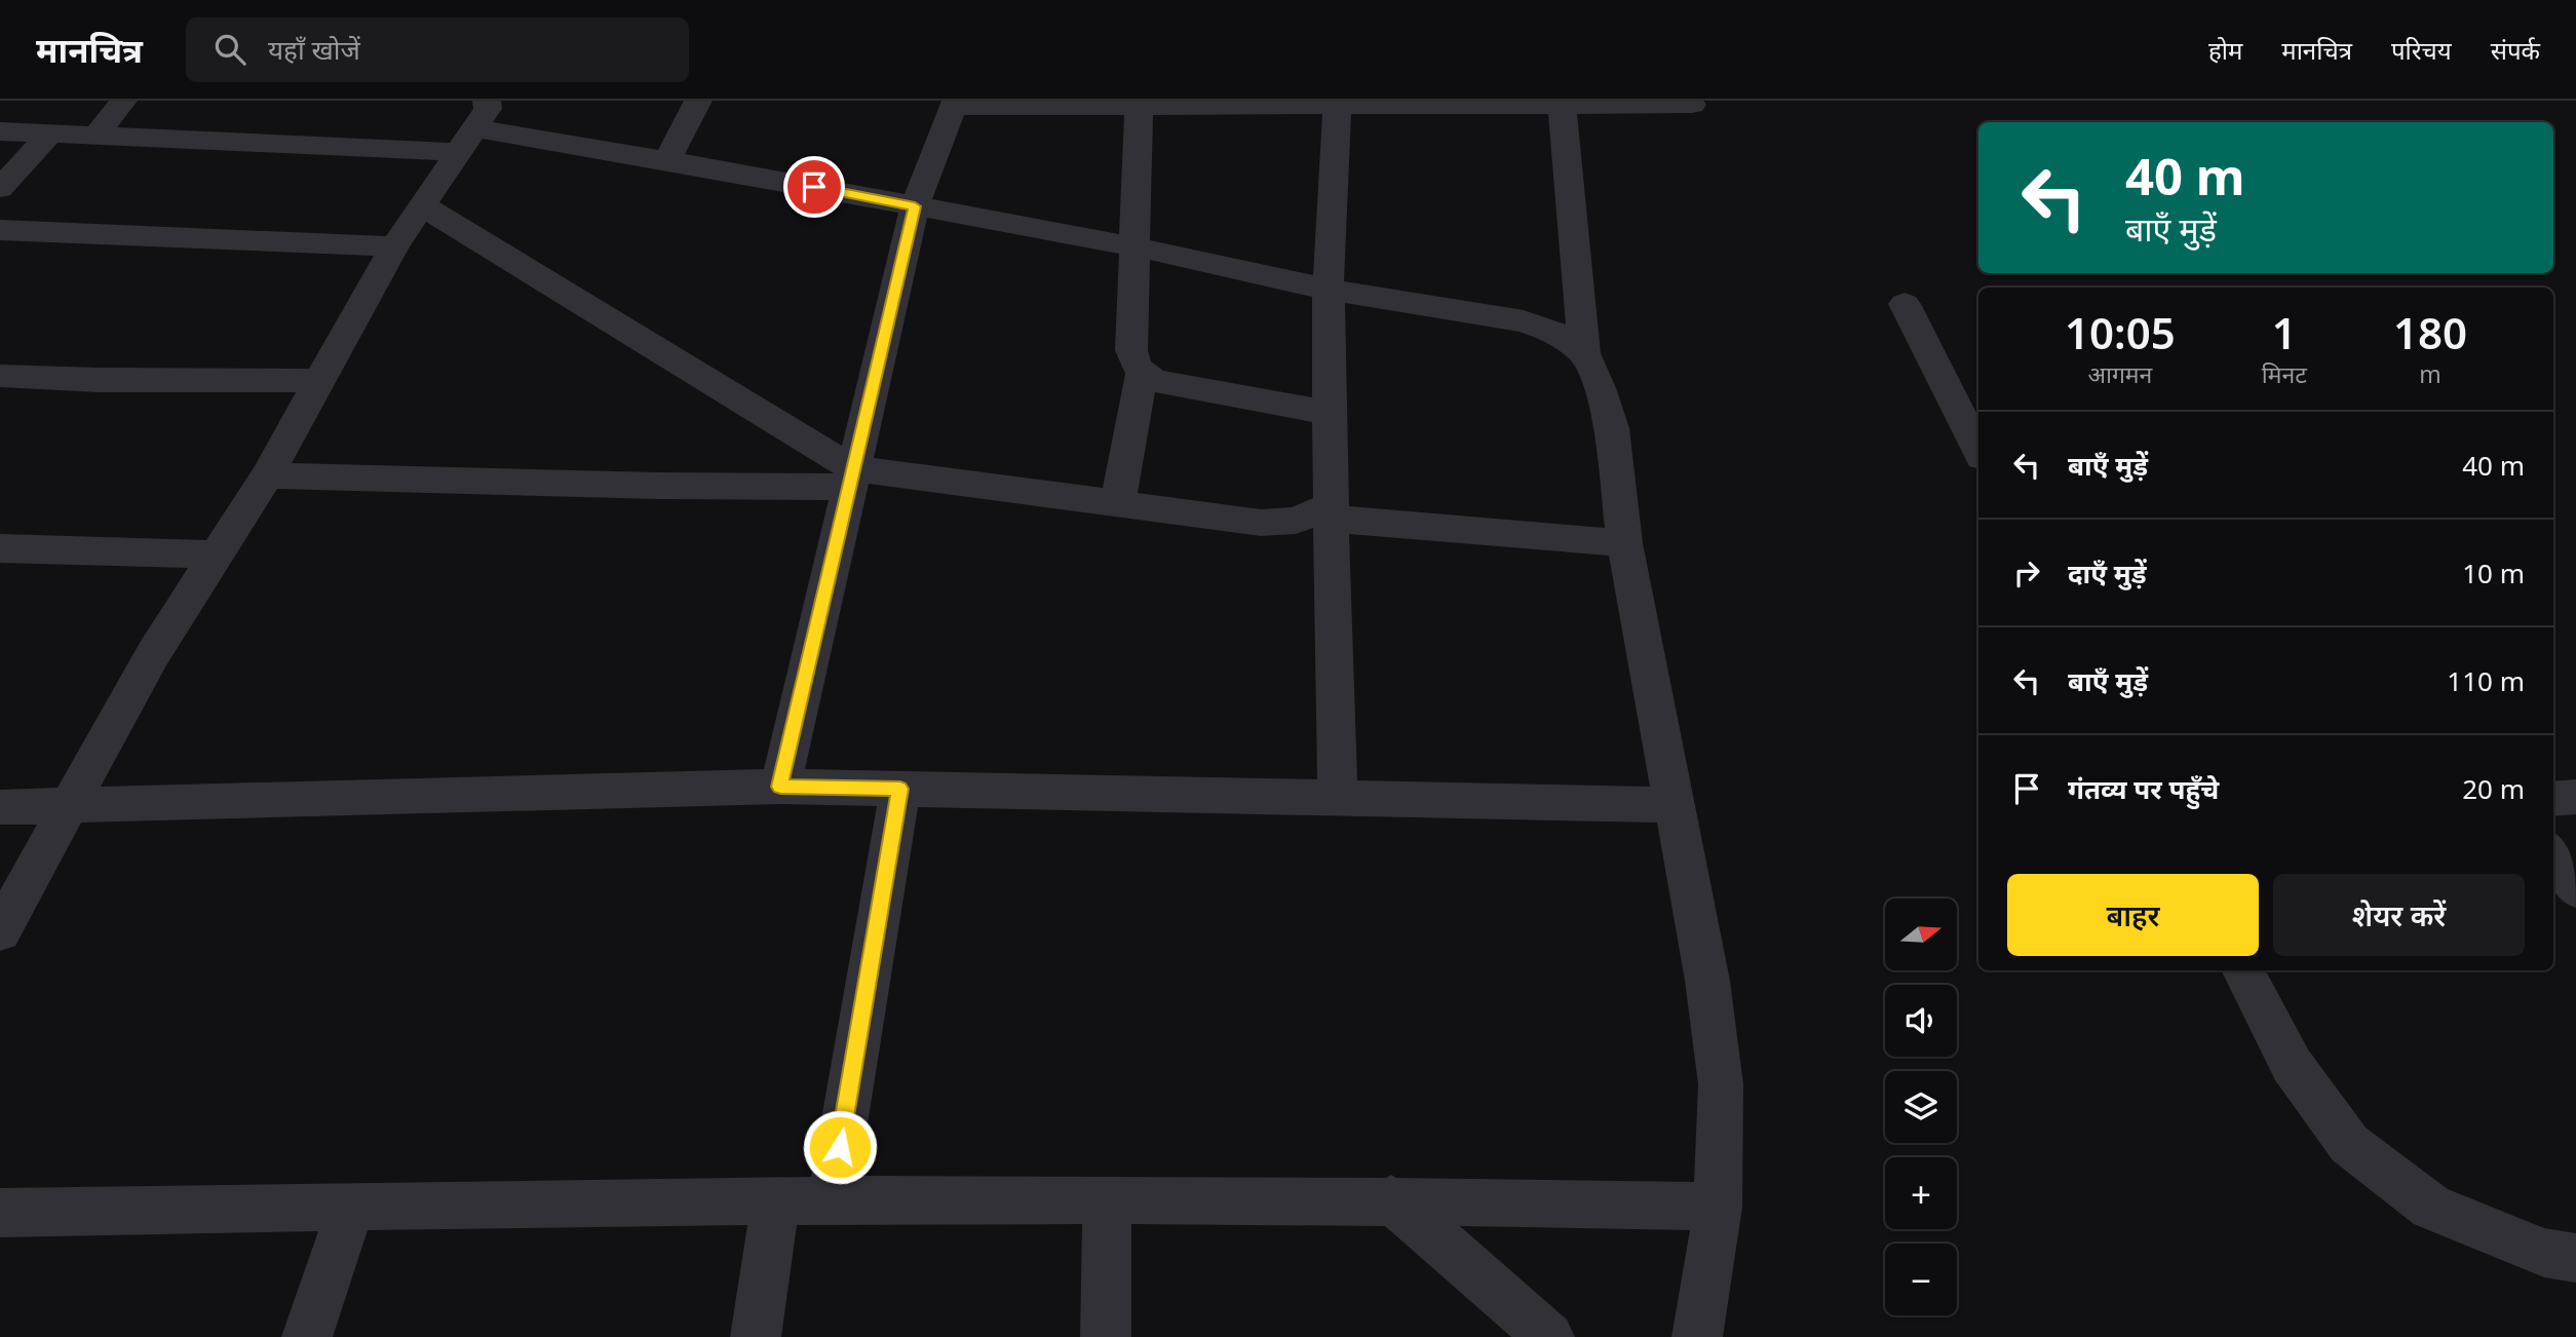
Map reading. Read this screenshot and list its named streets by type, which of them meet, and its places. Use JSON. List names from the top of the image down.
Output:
{
  "north": "right",
  "page": {
    "header": "मानचित्र",
    "search": "यहाँ खोजें",
    "nav": [
      "होम",
      "मानचित्र",
      "परिचय",
      "संपर्क"
    ],
    "turn": ["40 m", "बाएँ मुड़ें"],
    "eta": [
      "10:05",
      "आगमन",
      "1",
      "मिनट",
      "180",
      "m"
    ],
    "list": [
      {
        "name": "बाएँ मुड़ें",
        "value": "40 m"
      },
      {
        "name": "दाएँ मुड़ें",
        "value": "10 m"
      },
      {
        "name": "बाएँ मुड़ें",
        "value": "110 m"
      },
      {
        "name": "गंतव्य पर पहुँचे",
        "value": "20 m"
      }
    ],
    "buttons": ["बाहर", "शेयर करें"],
    "map_buttons": ["+", "−"]
  }
}
